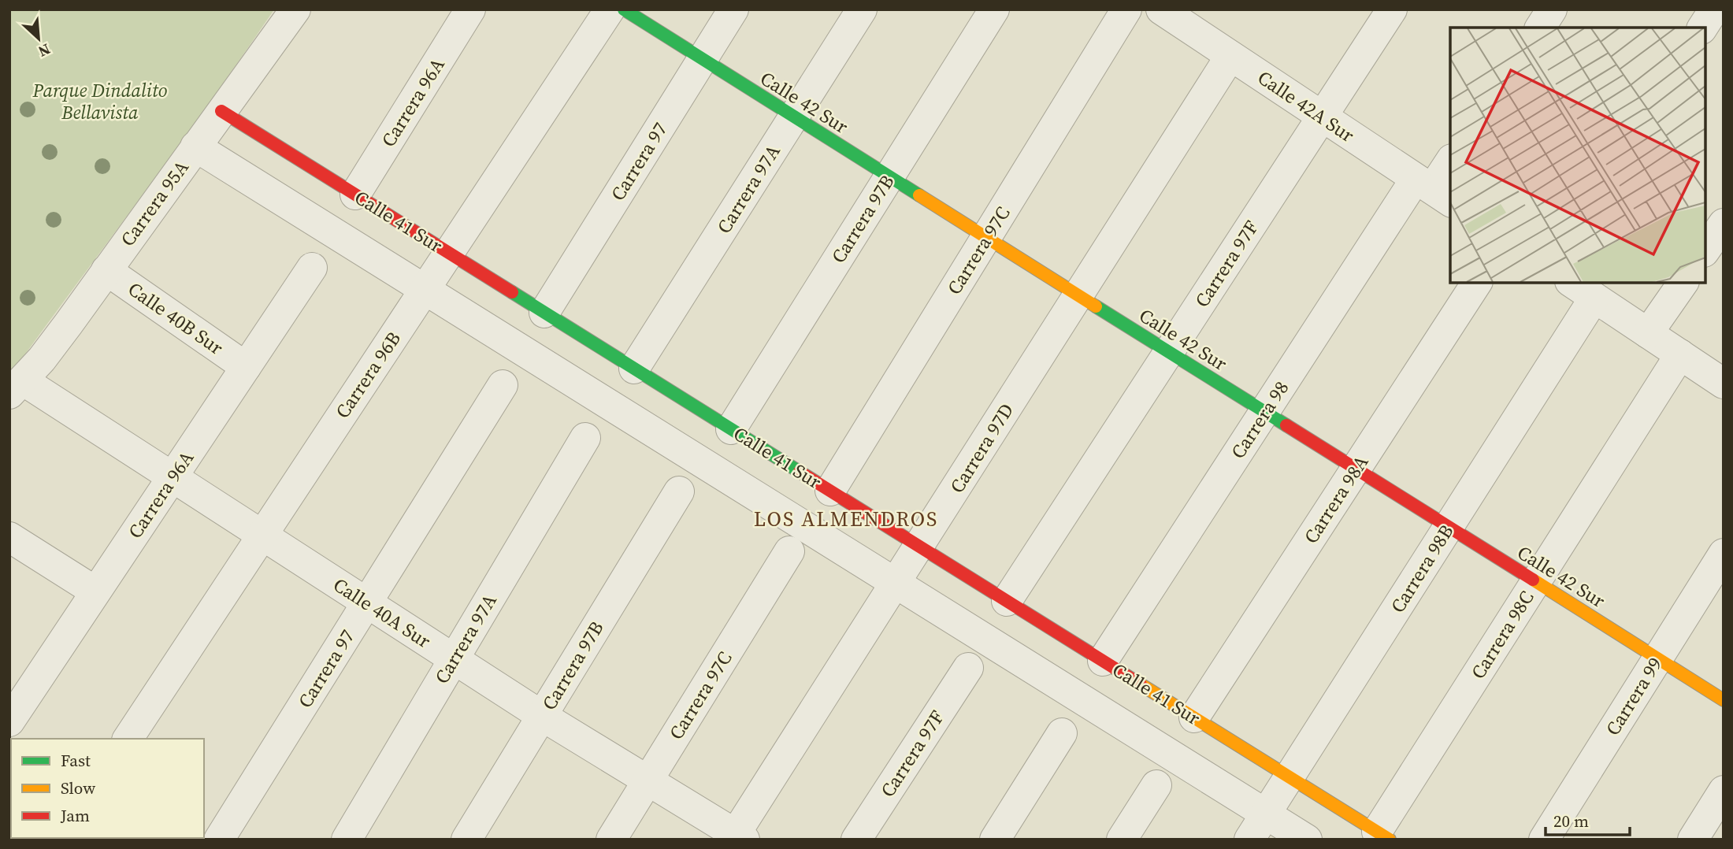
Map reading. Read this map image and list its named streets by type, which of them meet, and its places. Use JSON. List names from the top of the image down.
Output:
{
  "streets": {
    "street": [
      "Carrera 96A",
      "Calle 42 Sur",
      "Calle 42A Sur",
      "Carrera 97",
      "Carrera 97A",
      "Carrera 95A",
      "Carrera 97B",
      "Calle 41 Sur",
      "Carrera 97C",
      "Carrera 97F",
      "Calle 40B Sur",
      "Carrera 96B",
      "Carrera 98",
      "Carrera 97D",
      "Carrera 98A",
      "Carrera 98B",
      "Calle 40A Sur",
      "Carrera 98C",
      "Carrera 99"
    ]
  },
  "crossings": [
    ["Carrera 96A", "Calle 41 Sur"],
    ["Carrera 96A", "Calle 40B Sur"],
    ["Carrera 96A", "Calle 40A Sur"],
    ["Calle 42 Sur", "Carrera 97"],
    ["Calle 42 Sur", "Carrera 97A"],
    ["Calle 42 Sur", "Carrera 97B"],
    ["Calle 42 Sur", "Carrera 97C"],
    ["Calle 42 Sur", "Carrera 97F"],
    ["Calle 42 Sur", "Carrera 98"],
    ["Calle 42 Sur", "Carrera 97D"],
    ["Calle 42 Sur", "Carrera 98A"],
    ["Calle 42 Sur", "Carrera 98B"],
    ["Calle 42 Sur", "Carrera 98C"],
    ["Calle 42 Sur", "Carrera 99"],
    ["Calle 42A Sur", "Carrera 97F"],
    ["Calle 42A Sur", "Carrera 98"],
    ["Calle 42A Sur", "Carrera 97D"],
    ["Carrera 97", "Calle 41 Sur"],
    ["Carrera 97", "Calle 40A Sur"],
    ["Carrera 97A", "Calle 41 Sur"],
    ["Carrera 97A", "Calle 40A Sur"],
    ["Carrera 95A", "Calle 41 Sur"],
    ["Carrera 95A", "Calle 40B Sur"],
    ["Carrera 95A", "Calle 40A Sur"],
    ["Carrera 97B", "Calle 41 Sur"],
    ["Carrera 97B", "Calle 40A Sur"],
    ["Calle 41 Sur", "Carrera 97C"],
    ["Calle 41 Sur", "Carrera 97F"],
    ["Calle 41 Sur", "Carrera 96B"],
    ["Calle 41 Sur", "Carrera 98"],
    ["Calle 41 Sur", "Carrera 97D"],
    ["Calle 41 Sur", "Carrera 98A"],
    ["Calle 41 Sur", "Carrera 98B"],
    ["Calle 41 Sur", "Carrera 98C"],
    ["Carrera 97C", "Calle 40A Sur"],
    ["Carrera 96B", "Calle 40A Sur"],
    ["Carrera 97D", "Calle 40A Sur"]
  ],
  "districts": ["LOS ALMENDROS"],
  "parks": ["Parque Dindalito Bellavista"],
  "legend": ["Fast", "Slow", "Jam"],
  "scale_bar": "20 m",
  "north": "bottom right"
}
